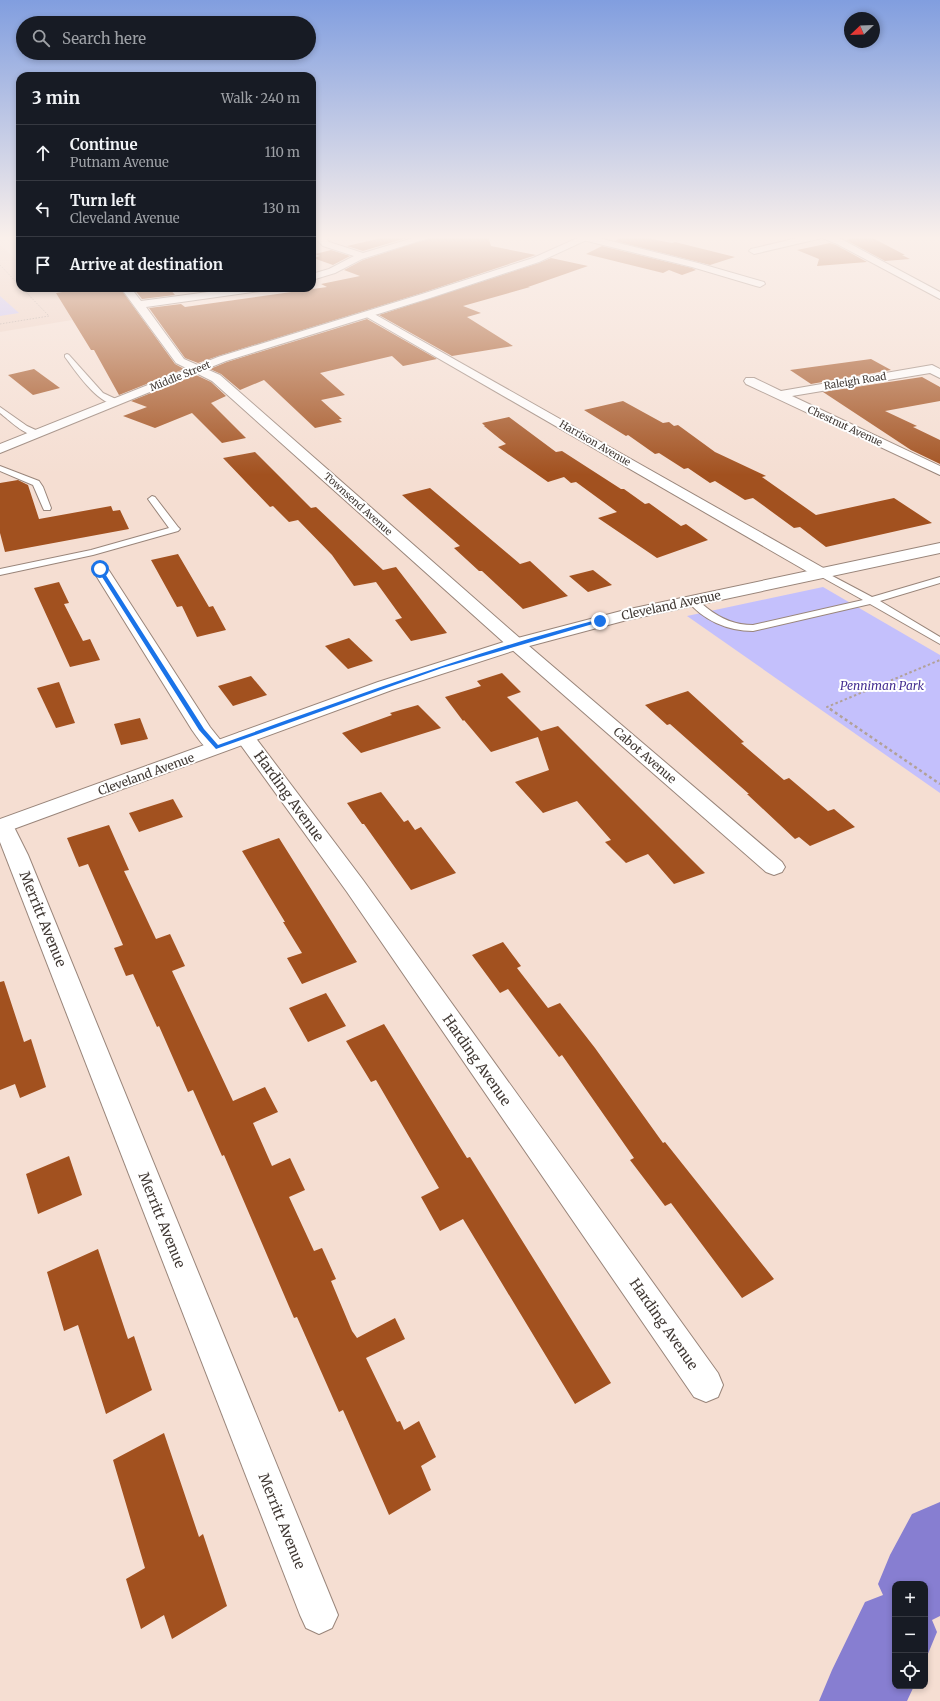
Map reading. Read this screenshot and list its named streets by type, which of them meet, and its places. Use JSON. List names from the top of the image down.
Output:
{
  "streets": {
    "street": [
      "Middle Street",
      "Raleigh Road",
      "Chestnut Avenue",
      "Harrison Avenue",
      "Townsend Avenue",
      "Cleveland Avenue",
      "Cabot Avenue",
      "Harding Avenue",
      "Merritt Avenue"
    ]
  },
  "crossings": [
    ["Middle Street", "Townsend Avenue"],
    ["Raleigh Road", "Chestnut Avenue"],
    ["Harrison Avenue", "Cleveland Avenue"],
    ["Townsend Avenue", "Cleveland Avenue"],
    ["Townsend Avenue", "Cabot Avenue"],
    ["Cleveland Avenue", "Cabot Avenue"],
    ["Cleveland Avenue", "Harding Avenue"],
    ["Cleveland Avenue", "Merritt Avenue"]
  ],
  "parks": ["Penniman Park"],
  "north": "bottom left",
  "page": {
    "search": "Search here",
    "heading": ["3 min", "Walk · 240 m"],
    "list": [
      ["Continue", "Putnam Avenue", "110 m"],
      ["Turn left", "Cleveland Avenue", "130 m"],
      "Arrive at destination"
    ],
    "map_buttons": ["+", "−"]
  }
}
